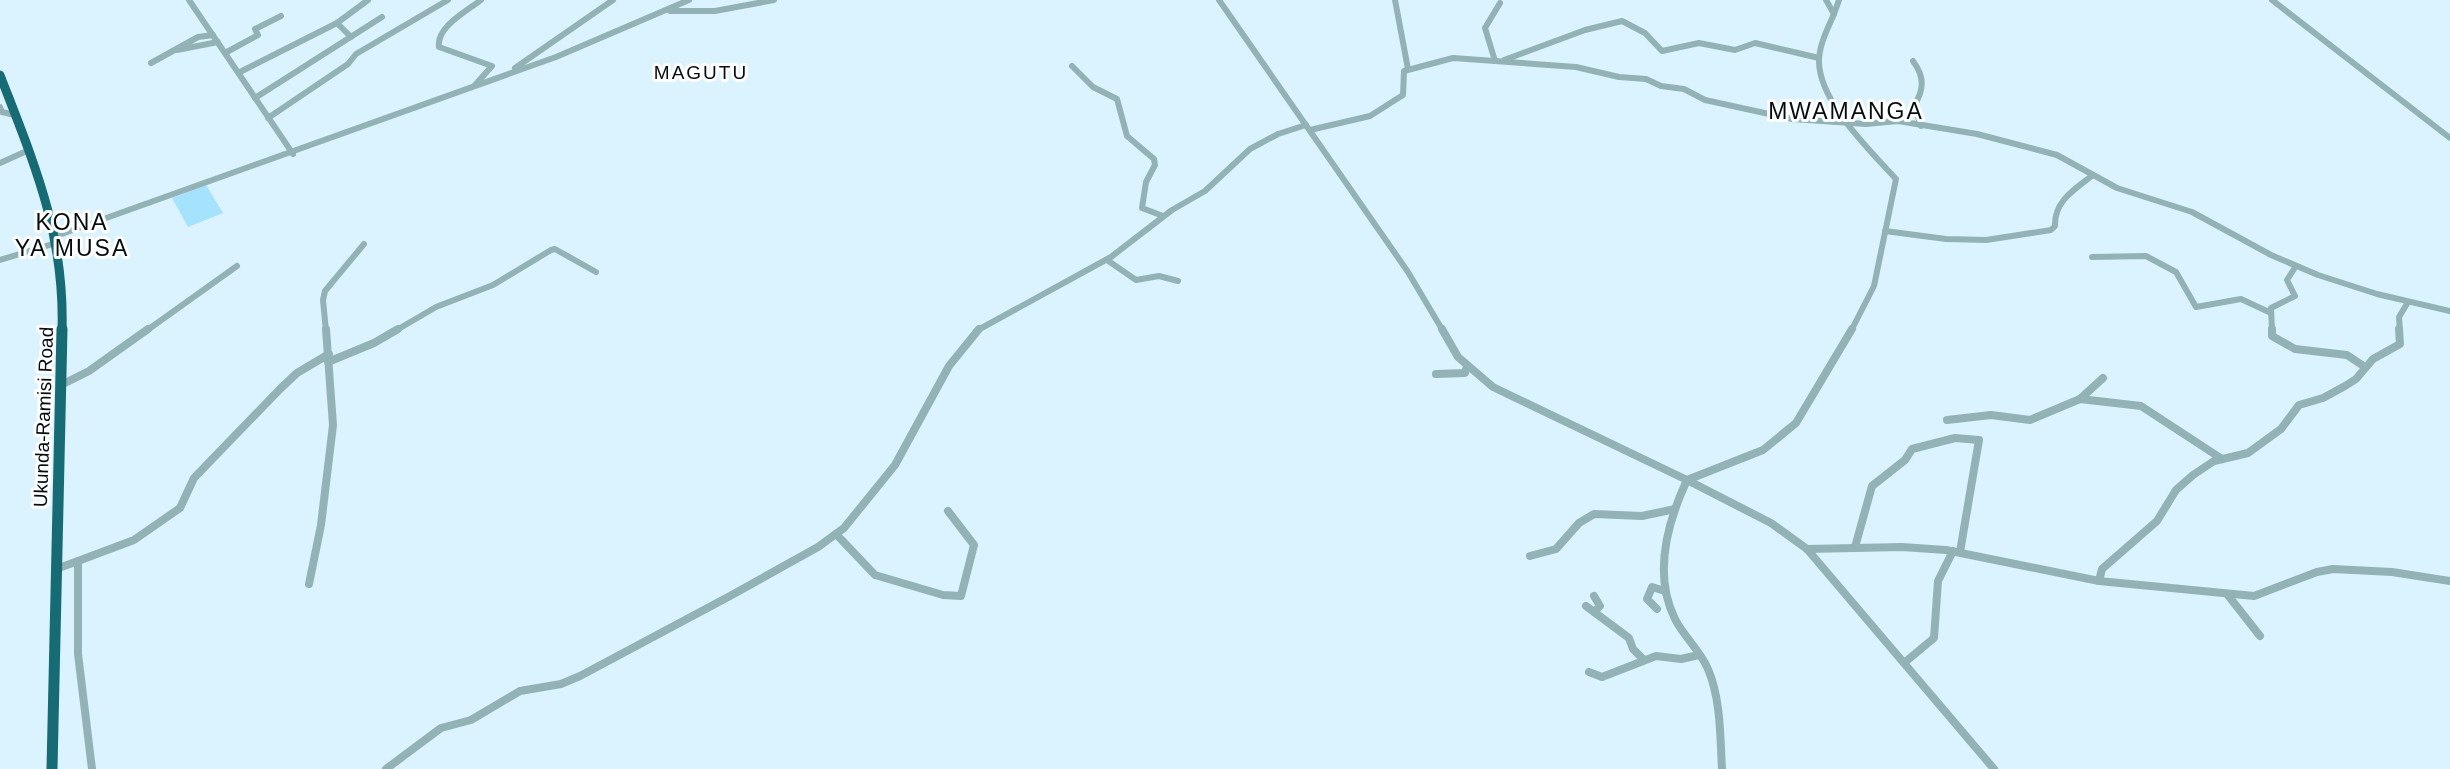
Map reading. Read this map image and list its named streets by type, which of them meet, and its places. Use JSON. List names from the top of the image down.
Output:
{
  "streets": {
    "highway": ["Ukunda-Ramisi Road"]
  },
  "districts": ["MAGUTU", "MWAMANGA", "KONA YA MUSA"]
}
